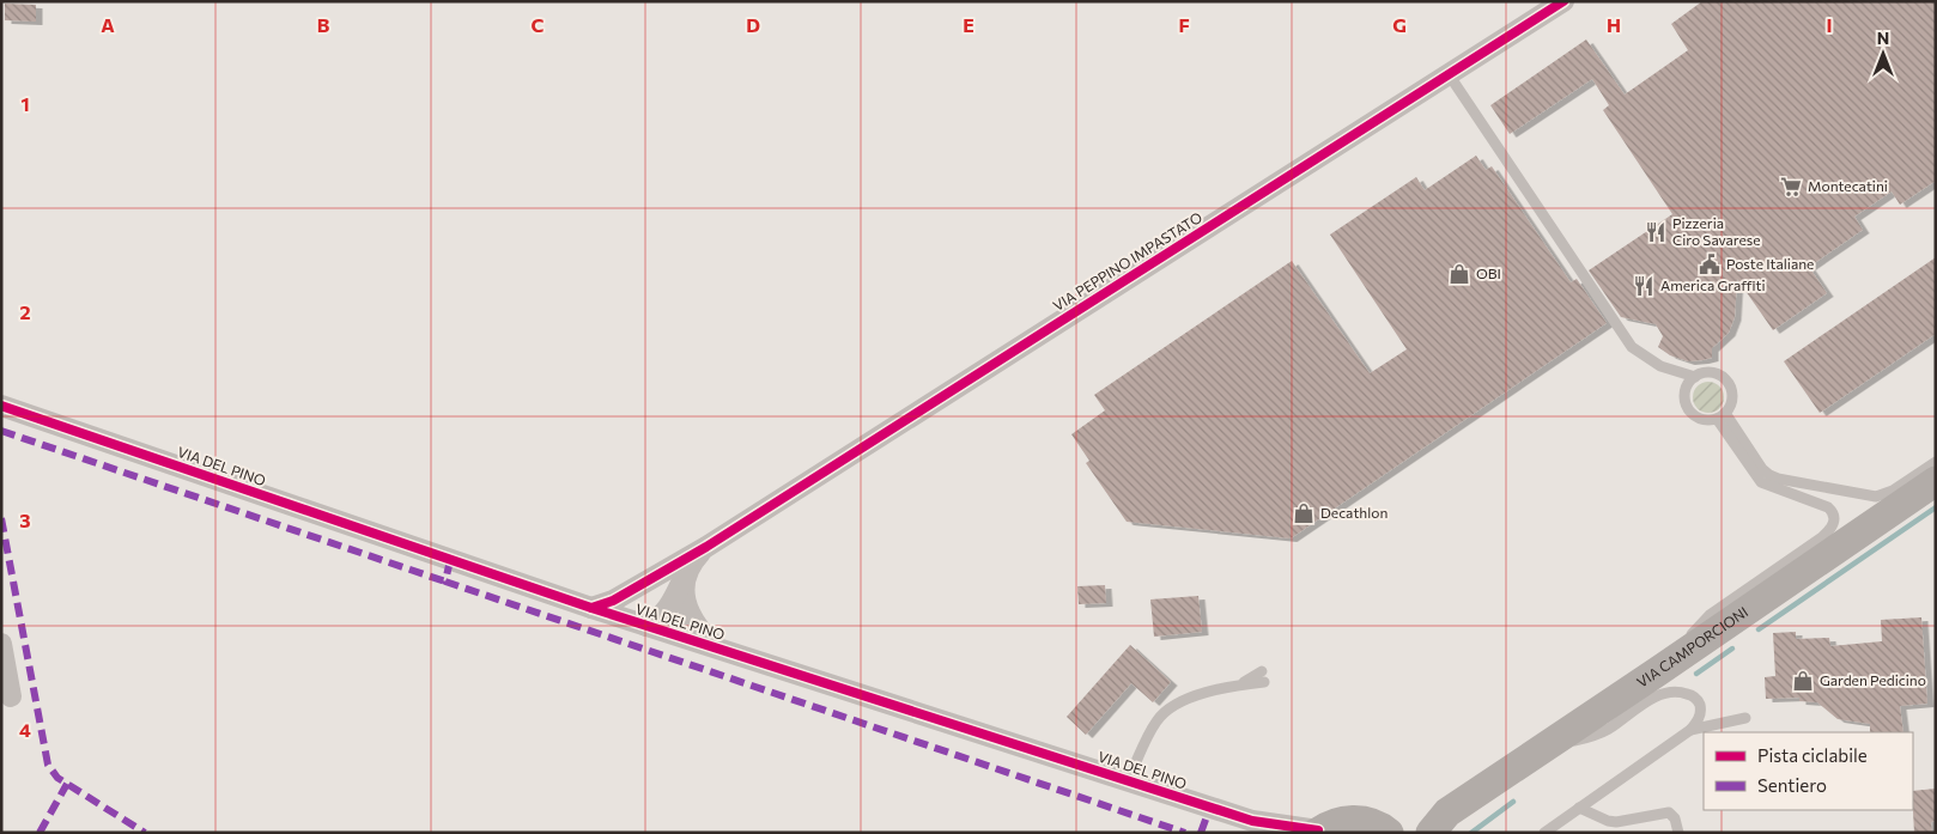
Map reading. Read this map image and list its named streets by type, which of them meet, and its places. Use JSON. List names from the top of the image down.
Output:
{
  "streets": {
    "main road": ["VIA CAMPORCIONI"],
    "street": ["VIA PEPPINO IMPASTATO", "VIA DEL PINO"]
  },
  "crossings": [
    ["VIA PEPPINO IMPASTATO", "VIA DEL PINO"]
  ],
  "places": {
    "supermarket": ["Montecatini"],
    "restaurant": ["Pizzeria Ciro Savarese", "America Graffiti"],
    "public building": ["Poste Italiane"],
    "shop": ["OBI", "Decathlon", "Garden Pedicino"]
  },
  "legend": ["Pista ciclabile", "Sentiero"],
  "north": "top",
  "grid": {
    "columns": [
      "A",
      "B",
      "C",
      "D",
      "E",
      "F",
      "G",
      "H",
      "I"
    ],
    "rows": [
      "1",
      "2",
      "3",
      "4"
    ]
  }
}
